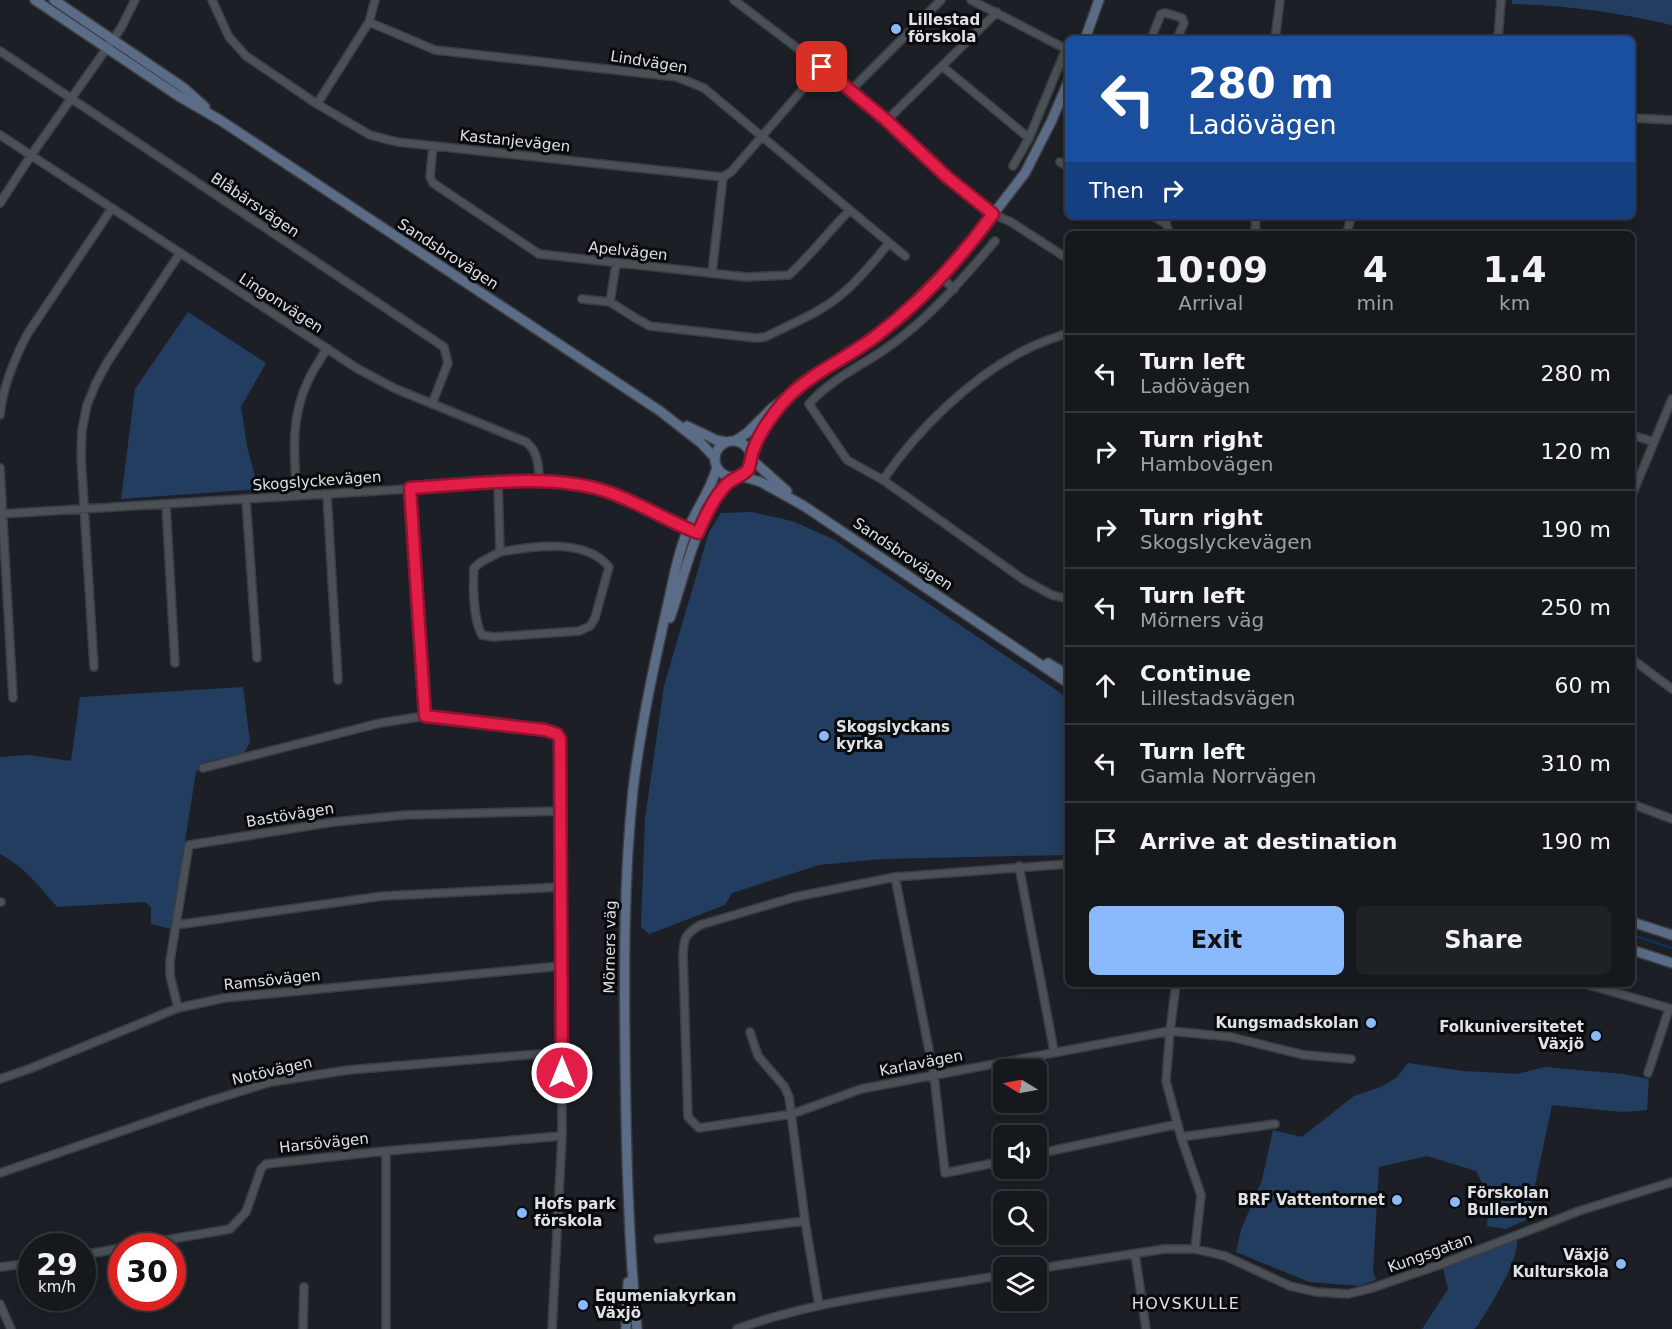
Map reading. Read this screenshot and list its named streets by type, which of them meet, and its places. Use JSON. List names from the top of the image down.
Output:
{
  "streets": {
    "main road": ["Sandsbrovägen", "Mörners väg"],
    "street": [
      "Lindvägen",
      "Kastanjevägen",
      "Blåbärsvägen",
      "Apelvägen",
      "Lingonvägen",
      "Skogslyckevägen",
      "Bastövägen",
      "Ramsövägen",
      "Karlavägen",
      "Notövägen",
      "Harsövägen",
      "Kungsgatan"
    ]
  },
  "crossings": [
    ["Lindvägen", "Apelvägen"],
    ["Kastanjevägen", "Apelvägen"],
    ["Blåbärsvägen", "Lingonvägen"],
    ["Sandsbrovägen", "Mörners väg"],
    ["Lingonvägen", "Skogslyckevägen"],
    ["Skogslyckevägen", "Mörners väg"],
    ["Bastövägen", "Ramsövägen"]
  ],
  "districts": ["HOVSKULLE"],
  "places": [
    "Lillestad förskola",
    "Skogslyckans kyrka",
    "Kungsmadskolan",
    "Folkuniversitetet Växjö",
    "BRF Vattentornet",
    "Förskolan Bullerbyn",
    "Hofs park förskola",
    "Växjö Kulturskola",
    "Equmeniakyrkan Växjö"
  ],
  "north": "left",
  "page": {
    "turn": ["280 m", "Ladövägen"],
    "then": "Then",
    "eta": [
      "10:09",
      "Arrival",
      "4",
      "min",
      "1.4",
      "km"
    ],
    "list": [
      {
        "name": "Turn left",
        "note": "Ladövägen",
        "value": "280 m"
      },
      {
        "name": "Turn right",
        "note": "Hambovägen",
        "value": "120 m"
      },
      {
        "name": "Turn right",
        "note": "Skogslyckevägen",
        "value": "190 m"
      },
      {
        "name": "Turn left",
        "note": "Mörners väg",
        "value": "250 m"
      },
      {
        "name": "Continue",
        "note": "Lillestadsvägen",
        "value": "60 m"
      },
      {
        "name": "Turn left",
        "note": "Gamla Norrvägen",
        "value": "310 m"
      },
      {
        "name": "Arrive at destination",
        "value": "190 m"
      }
    ],
    "buttons": ["Exit", "Share"],
    "speed": "29 km/h",
    "limit": "30"
  }
}
